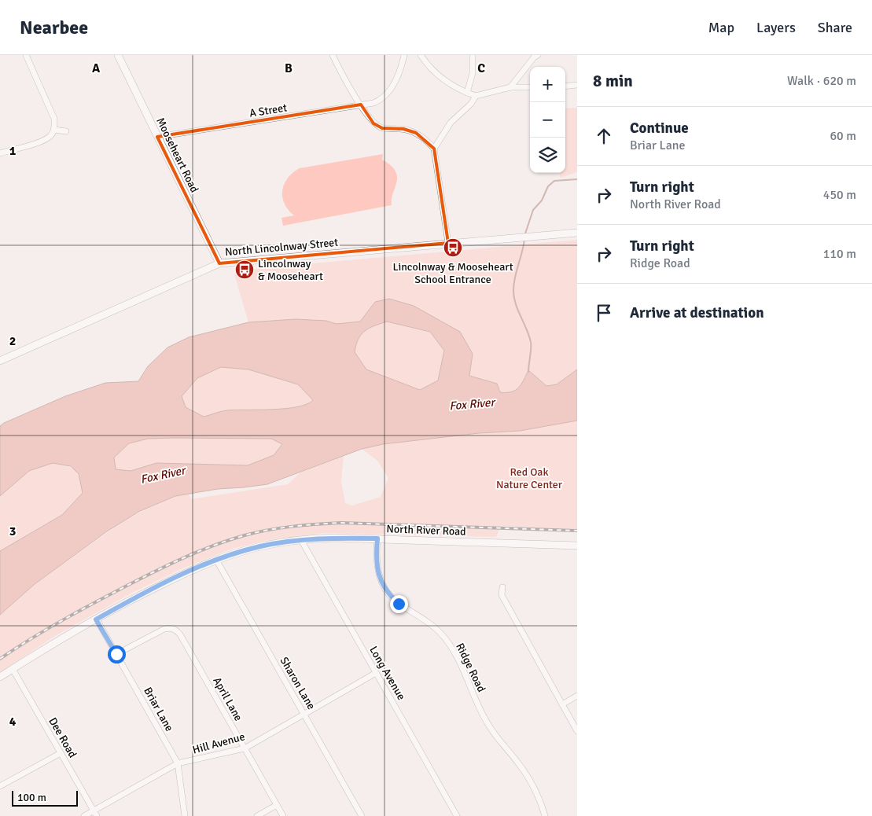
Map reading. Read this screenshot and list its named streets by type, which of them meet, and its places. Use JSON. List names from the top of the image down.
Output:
{
  "streets": {
    "main road": ["Mooseheart Road", "North Lincolnway Street", "North River Road"],
    "street": [
      "A Street",
      "Ridge Road",
      "Long Avenue",
      "Sharon Lane",
      "April Lane",
      "Briar Lane",
      "Dee Road",
      "Hill Avenue"
    ]
  },
  "crossings": [
    ["A Street", "Mooseheart Road"],
    ["Mooseheart Road", "North Lincolnway Street"],
    ["North River Road", "Ridge Road"],
    ["North River Road", "Long Avenue"],
    ["North River Road", "Sharon Lane"],
    ["North River Road", "Briar Lane"],
    ["North River Road", "Dee Road"],
    ["Long Avenue", "Hill Avenue"],
    ["Sharon Lane", "Hill Avenue"],
    ["April Lane", "Briar Lane"],
    ["April Lane", "Hill Avenue"],
    ["Briar Lane", "Hill Avenue"],
    ["Dee Road", "Hill Avenue"]
  ],
  "water": ["Fox River"],
  "parks": ["Red Oak Nature Center"],
  "places": {
    "bus stop": ["Lincolnway & Mooseheart School Entrance", "Lincolnway & Mooseheart"]
  },
  "scale_bar": "100 m",
  "page": {
    "header": "Nearbee",
    "nav": ["Map", "Layers", "Share"],
    "heading": ["8 min", "Walk · 620 m"],
    "map_buttons": ["+", "−"],
    "list": [
      ["Continue", "Briar Lane", "60 m"],
      ["Turn right", "North River Road", "450 m"],
      ["Turn right", "Ridge Road", "110 m"],
      "Arrive at destination"
    ],
    "scale": "100 m"
  },
  "grid": {
    "columns": ["A", "B", "C"],
    "rows": [
      "1",
      "2",
      "3",
      "4"
    ]
  }
}
